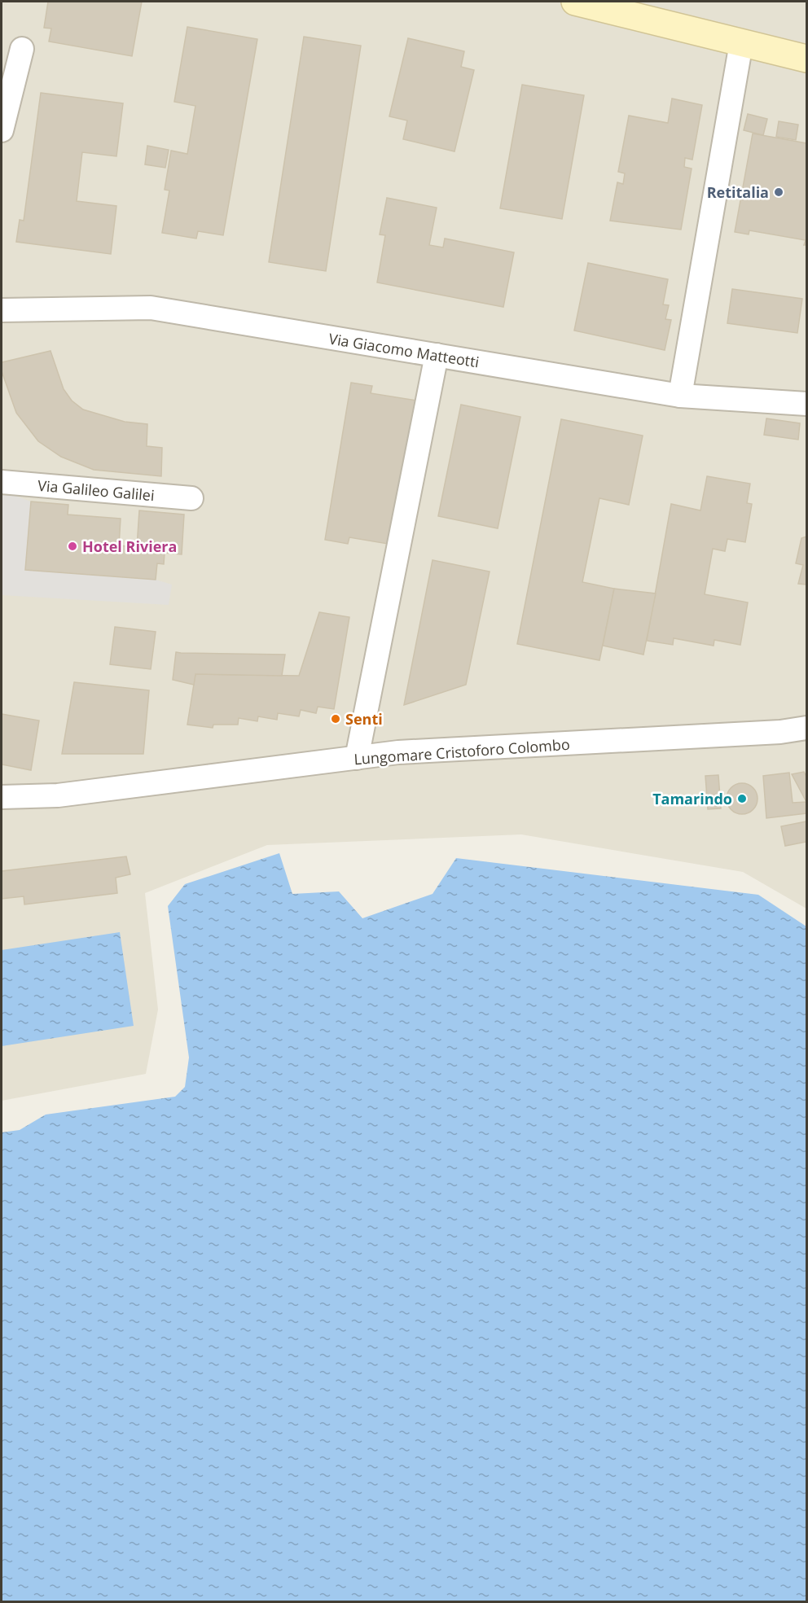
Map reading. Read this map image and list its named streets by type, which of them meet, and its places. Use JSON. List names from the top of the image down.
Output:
{
  "streets": {
    "street": ["Via Giacomo Matteotti", "Via Galileo Galilei", "Lungomare Cristoforo Colombo"]
  },
  "places": [
    "Retitalia",
    "Hotel Riviera",
    "Senti",
    "Tamarindo"
  ]
}
